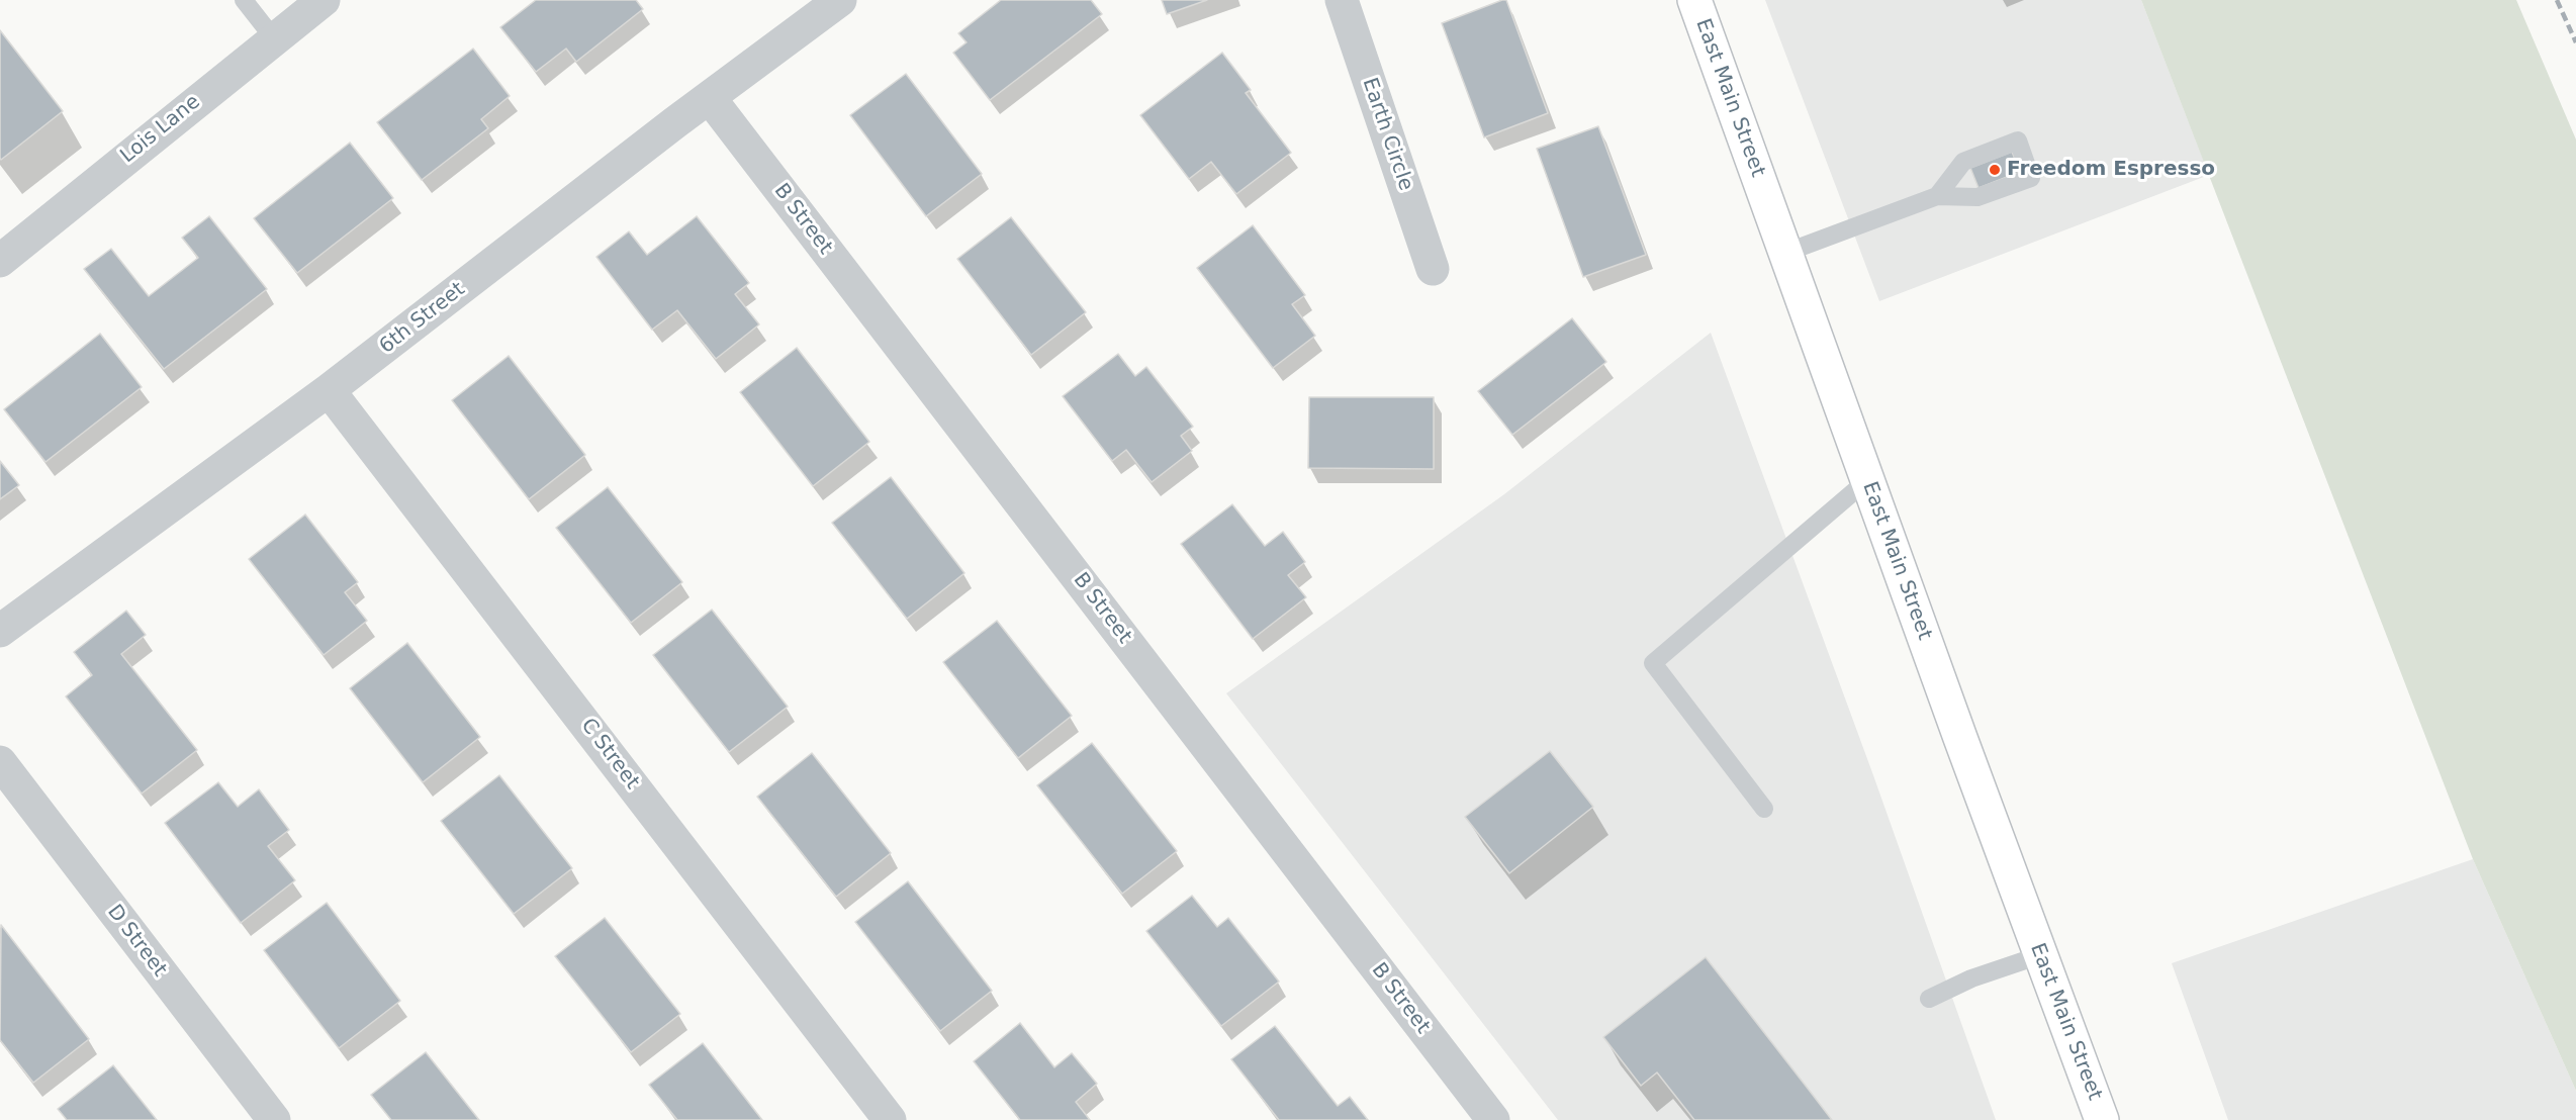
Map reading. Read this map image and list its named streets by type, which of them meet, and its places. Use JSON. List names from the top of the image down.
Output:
{
  "streets": {
    "main road": ["East Main Street"],
    "street": [
      "Lois Lane",
      "Earth Circle",
      "B Street",
      "6th Street",
      "C Street",
      "D Street"
    ]
  },
  "crossings": [
    ["B Street", "6th Street"],
    ["6th Street", "C Street"]
  ],
  "places": ["Freedom Espresso"]
}
